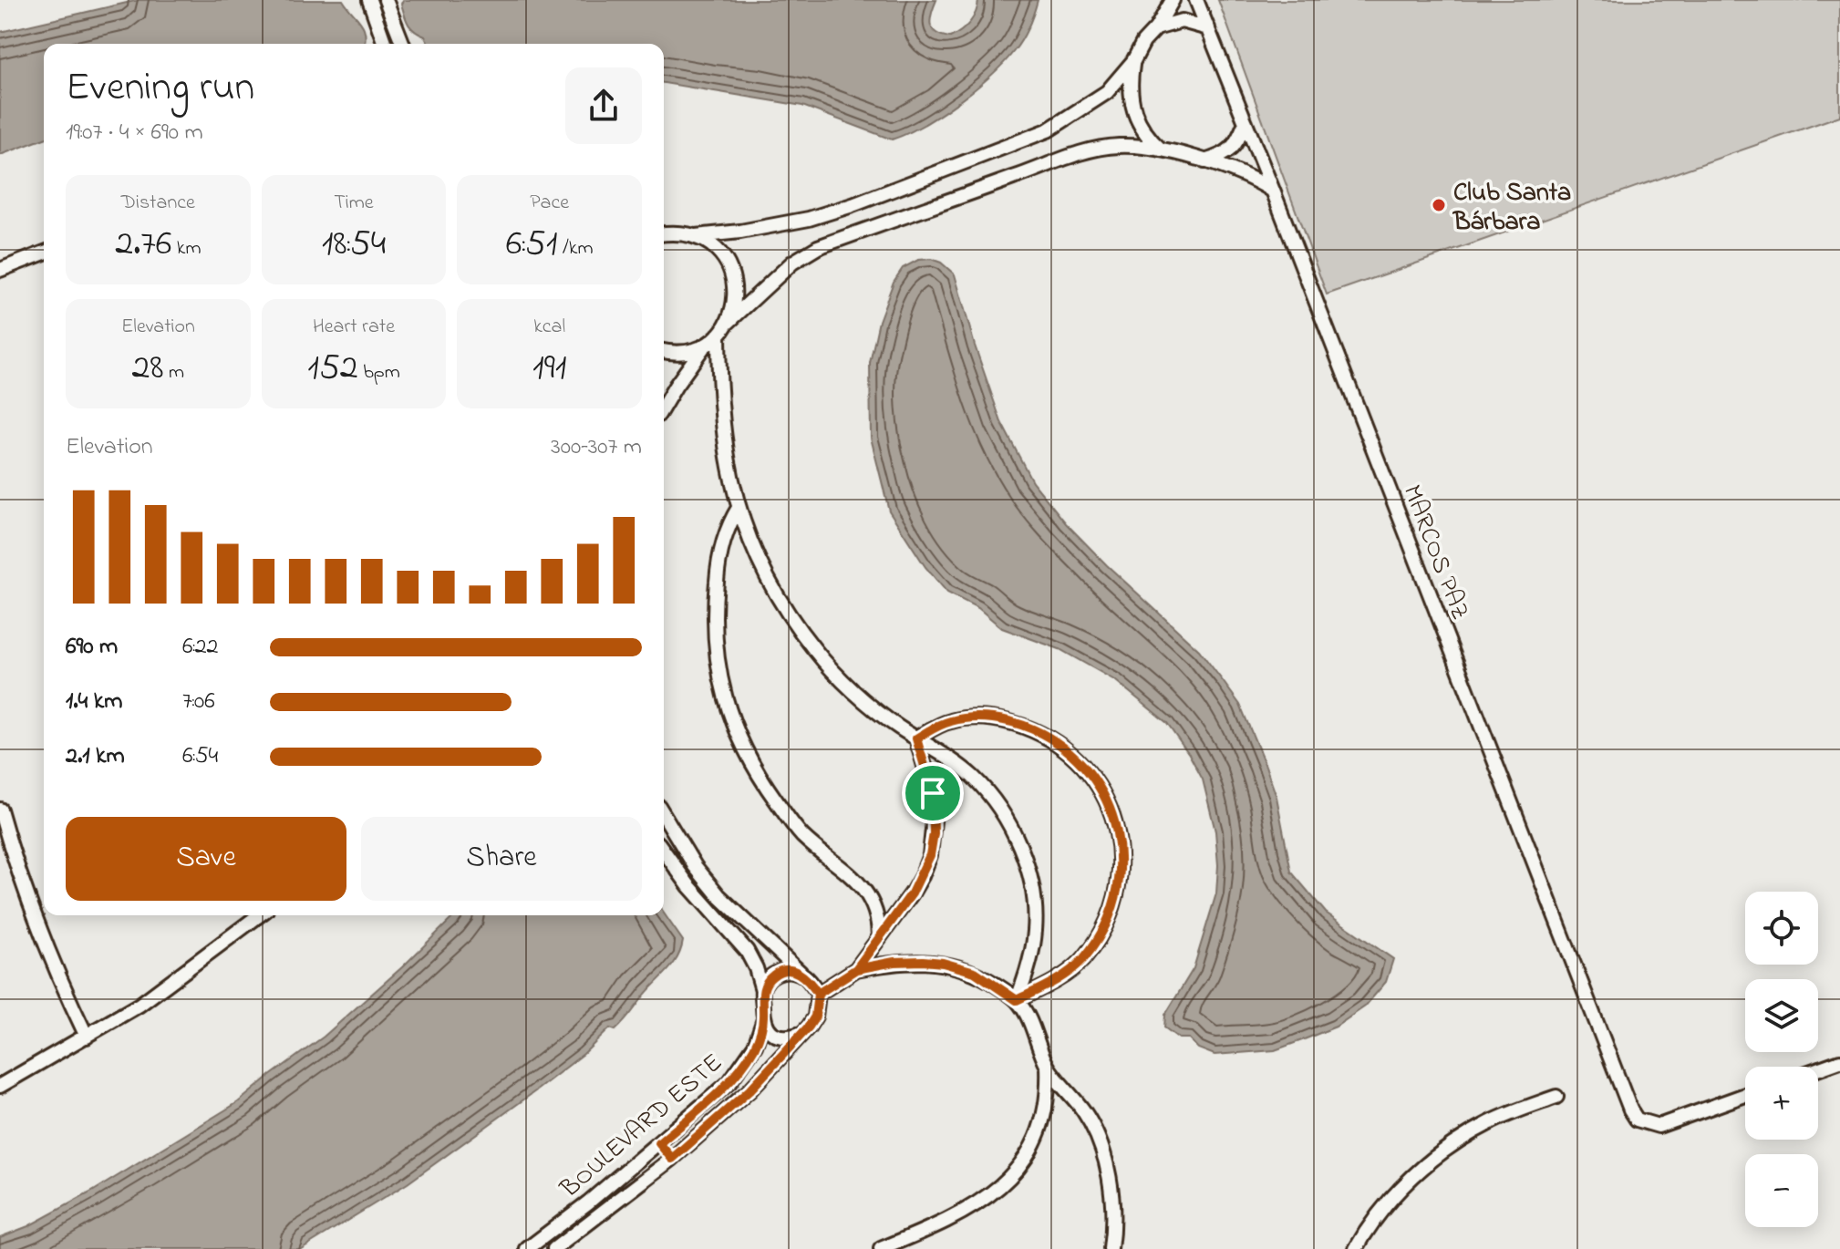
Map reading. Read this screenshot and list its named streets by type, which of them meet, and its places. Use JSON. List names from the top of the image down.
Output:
{
  "streets": {
    "street": ["MARCOS PAZ", "BOULEVARD ESTE"]
  },
  "places": ["Club Santa Bárbara"],
  "page": {
    "heading": ["Evening run", "19:07 · 4 × 690 m"],
    "stats": [
      ["Distance", "2.76 km"],
      ["Time", "18:54"],
      ["Pace", "6:51 /km"],
      ["Elevation", "28 m"],
      ["Heart rate", "152 bpm"],
      ["kcal", "191"]
    ],
    "chart": ["Elevation", "300–307 m"],
    "list": [
      {
        "name": "690 m",
        "note": "6:22"
      },
      {
        "name": "1.4 km",
        "note": "7:06"
      },
      {
        "name": "2.1 km",
        "note": "6:54"
      }
    ],
    "buttons": ["Save", "Share"],
    "map_buttons": ["+", "−"]
  }
}
